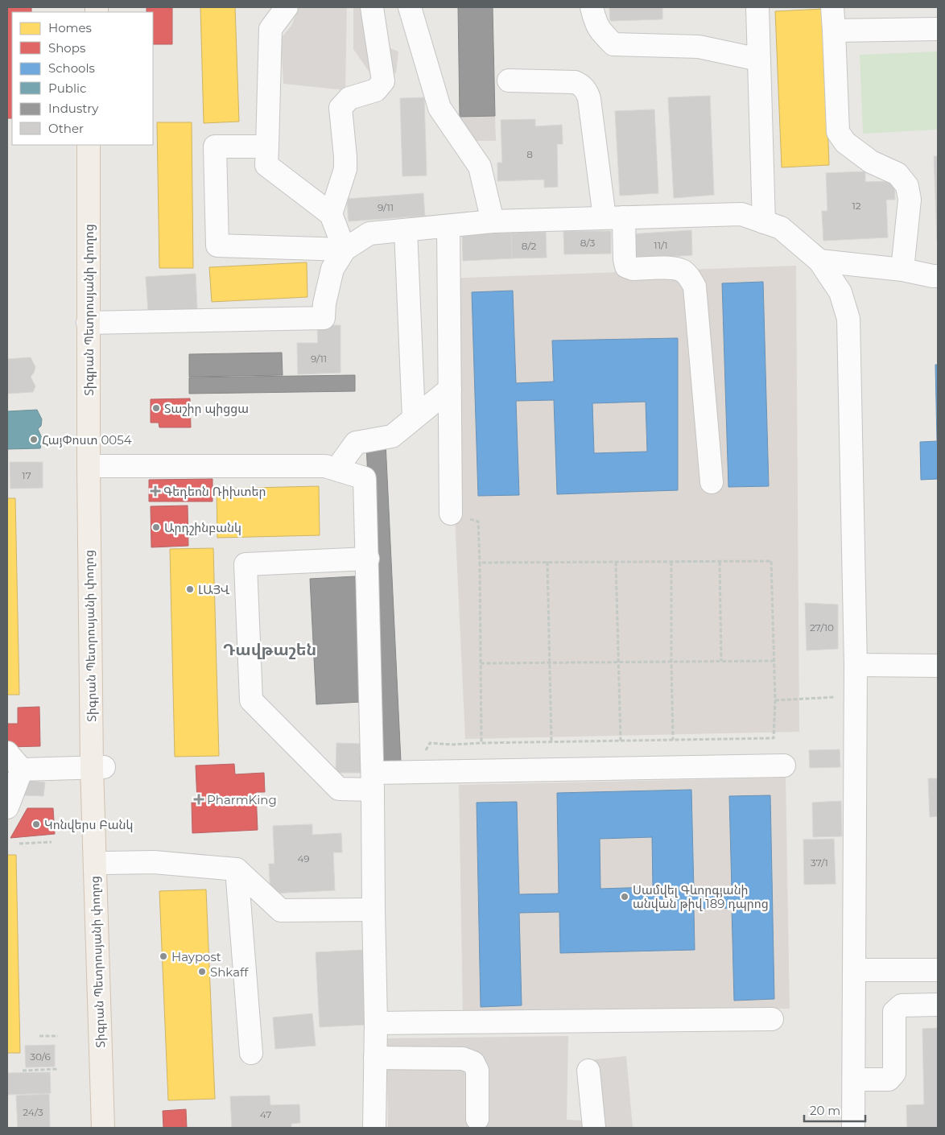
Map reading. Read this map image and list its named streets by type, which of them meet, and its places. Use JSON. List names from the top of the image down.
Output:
{
  "streets": {
    "main road": ["Տիգրան Պետրոսյանի փողոց"]
  },
  "districts": ["Դավթաշեն"],
  "places": {
    "other": [
      "Տաշիր պիցցա",
      "ՀայՓոստ 0054",
      "Արդշինբանկ",
      "ԼԱՅՎ",
      "Կոնվերս Բանկ",
      "Սամվել Գևորգյանի անվան թիվ 189 դպրոց",
      "Haypost",
      "Shkaff"
    ],
    "health": ["Գեդեոն Ռիխտեր", "PharmKing"]
  },
  "house_numbers": [
    "8",
    "12",
    "9/11",
    "8/3",
    "11/1",
    "8/2",
    "9/11",
    "17",
    "27/10",
    "49",
    "37/1",
    "30/6",
    "24/3",
    "47"
  ],
  "legend": [
    "Homes",
    "Shops",
    "Schools",
    "Public",
    "Industry",
    "Other"
  ],
  "scale_bar": "20 m"
}
